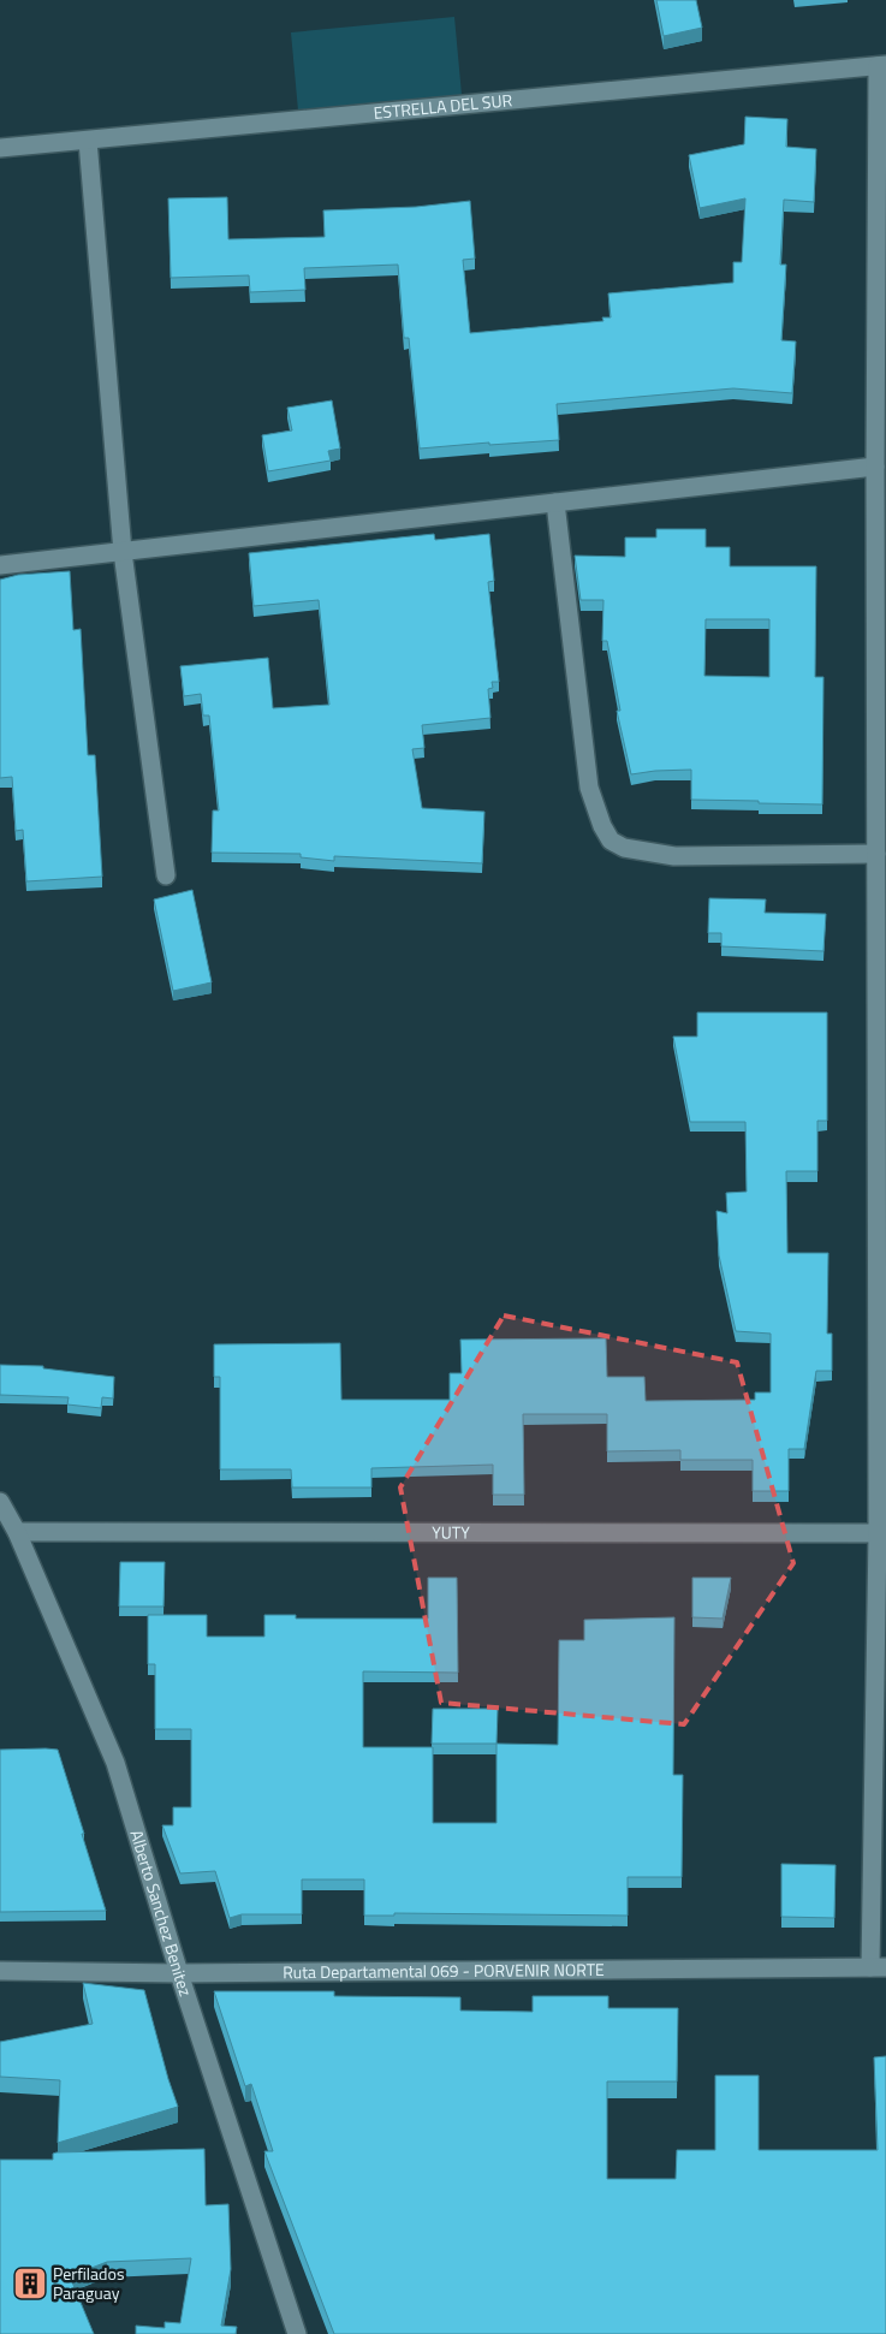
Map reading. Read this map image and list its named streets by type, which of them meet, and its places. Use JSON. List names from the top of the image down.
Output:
{
  "streets": {
    "street": [
      "ESTRELLA DEL SUR",
      "YUTY",
      "Alberto Sanchez Benitez",
      "Ruta Departamental 069 - PORVENIR NORTE"
    ]
  },
  "crossings": [
    ["YUTY", "Alberto Sanchez Benitez"],
    ["Alberto Sanchez Benitez", "Ruta Departamental 069 - PORVENIR NORTE"]
  ],
  "places": {
    "building": ["Perfilados Paraguay"]
  }
}
